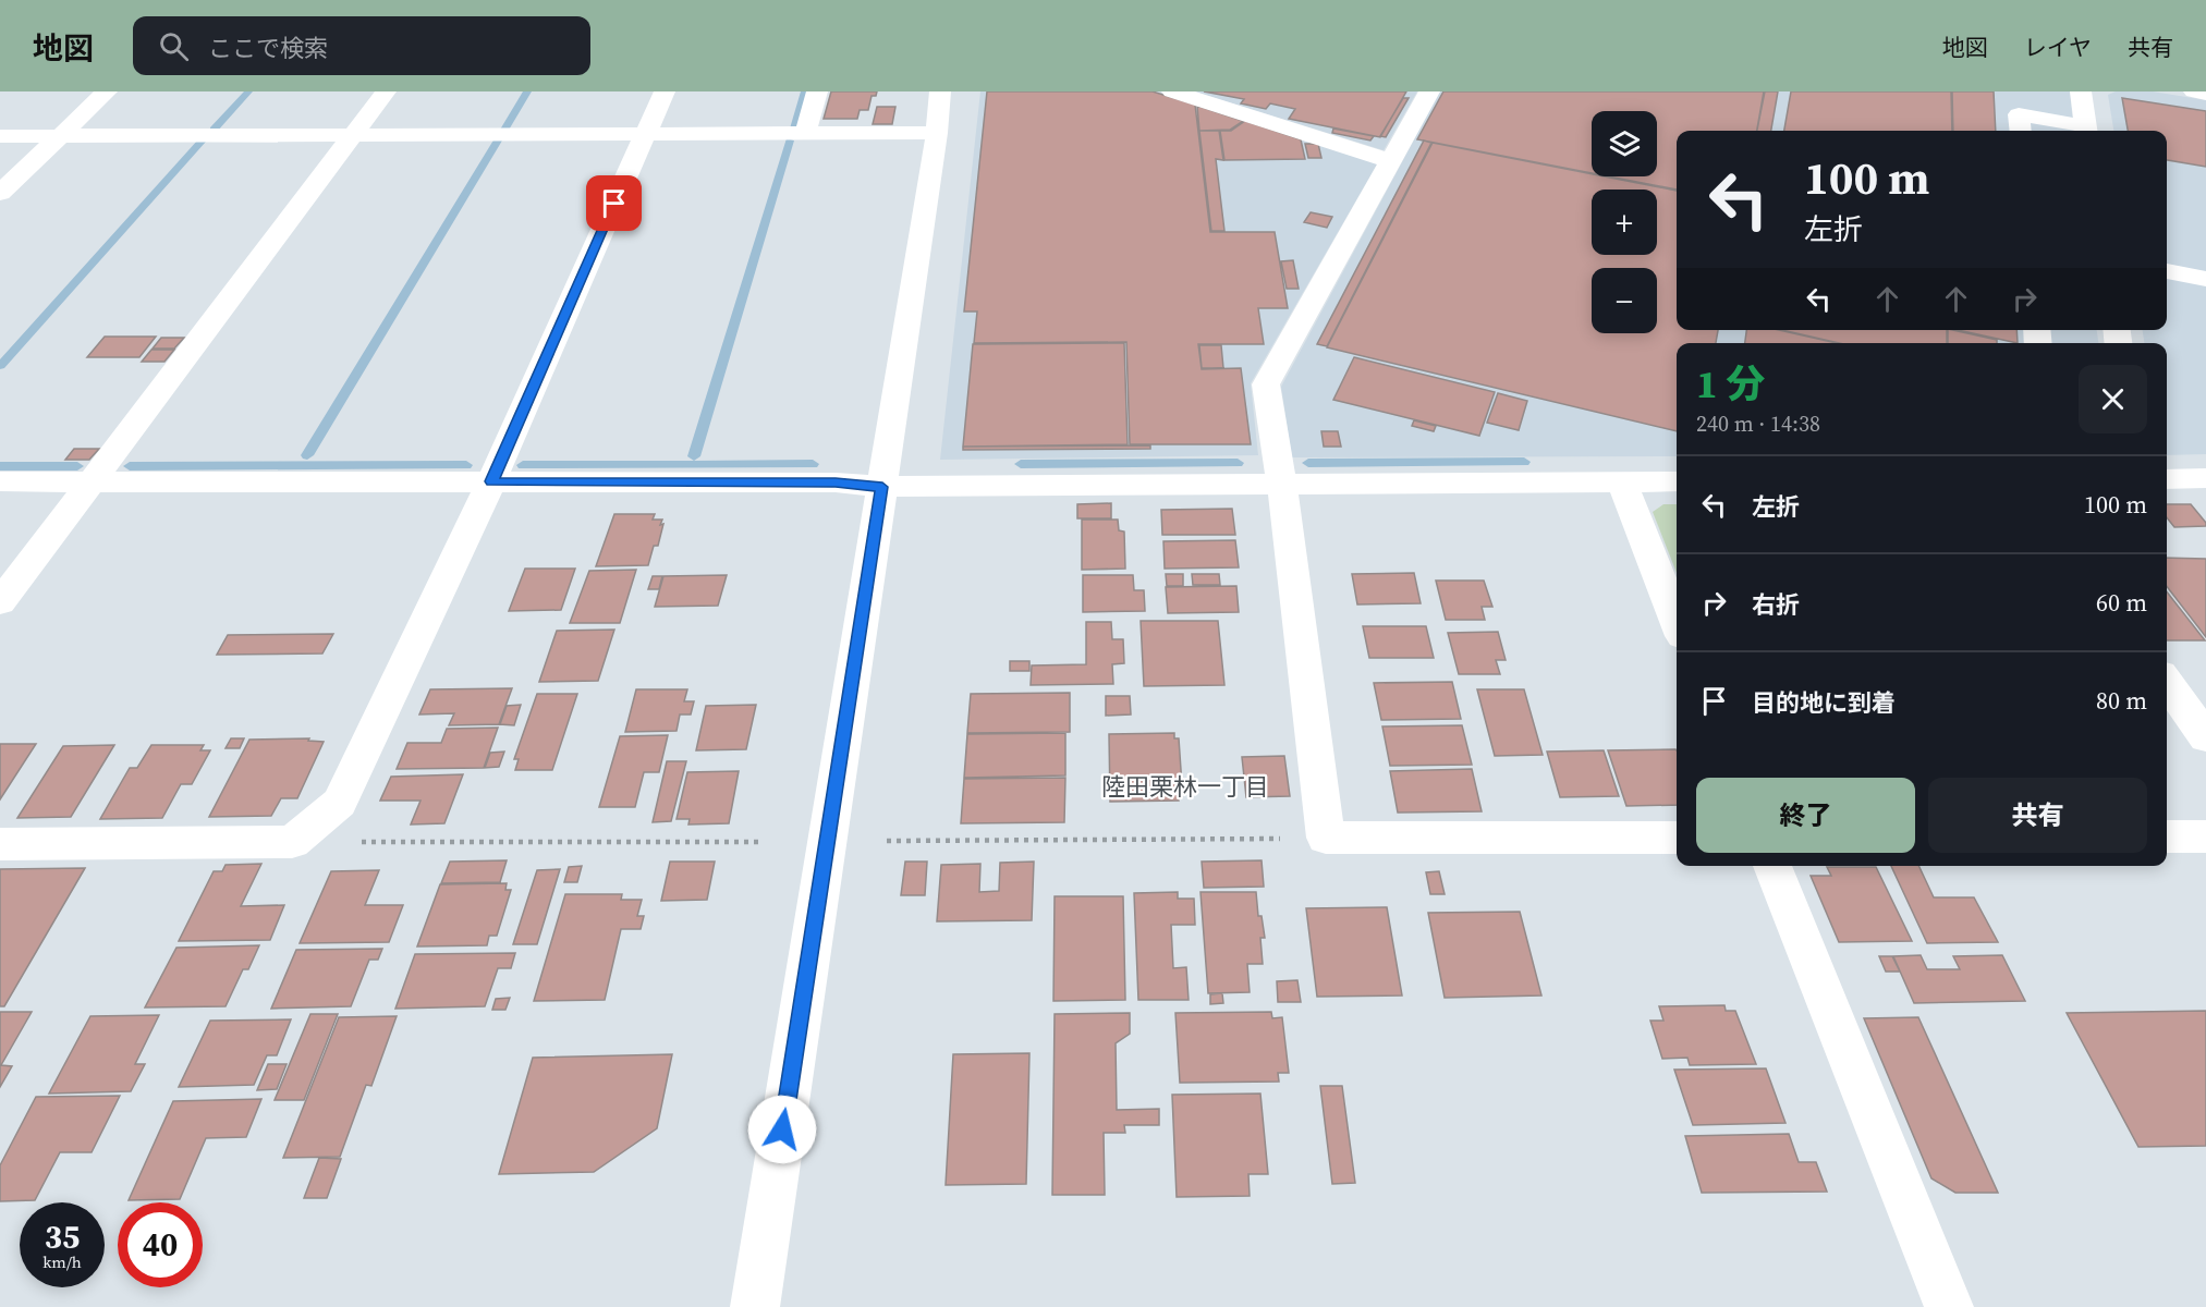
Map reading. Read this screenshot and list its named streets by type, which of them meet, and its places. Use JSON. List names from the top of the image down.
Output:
{
  "districts": ["陸田栗林一丁目"],
  "page": {
    "header": "地図",
    "search": "ここで検索",
    "nav": ["地図", "レイヤ", "共有"],
    "map_buttons": ["+", "−"],
    "turn": ["100 m", "左折"],
    "heading": ["1 分", "240 m · 14:38"],
    "list": [
      {
        "name": "左折",
        "value": "100 m"
      },
      {
        "name": "右折",
        "value": "60 m"
      },
      {
        "name": "目的地に到着",
        "value": "80 m"
      }
    ],
    "buttons": ["終了", "共有"],
    "speed": "35 km/h",
    "limit": "40"
  }
}
